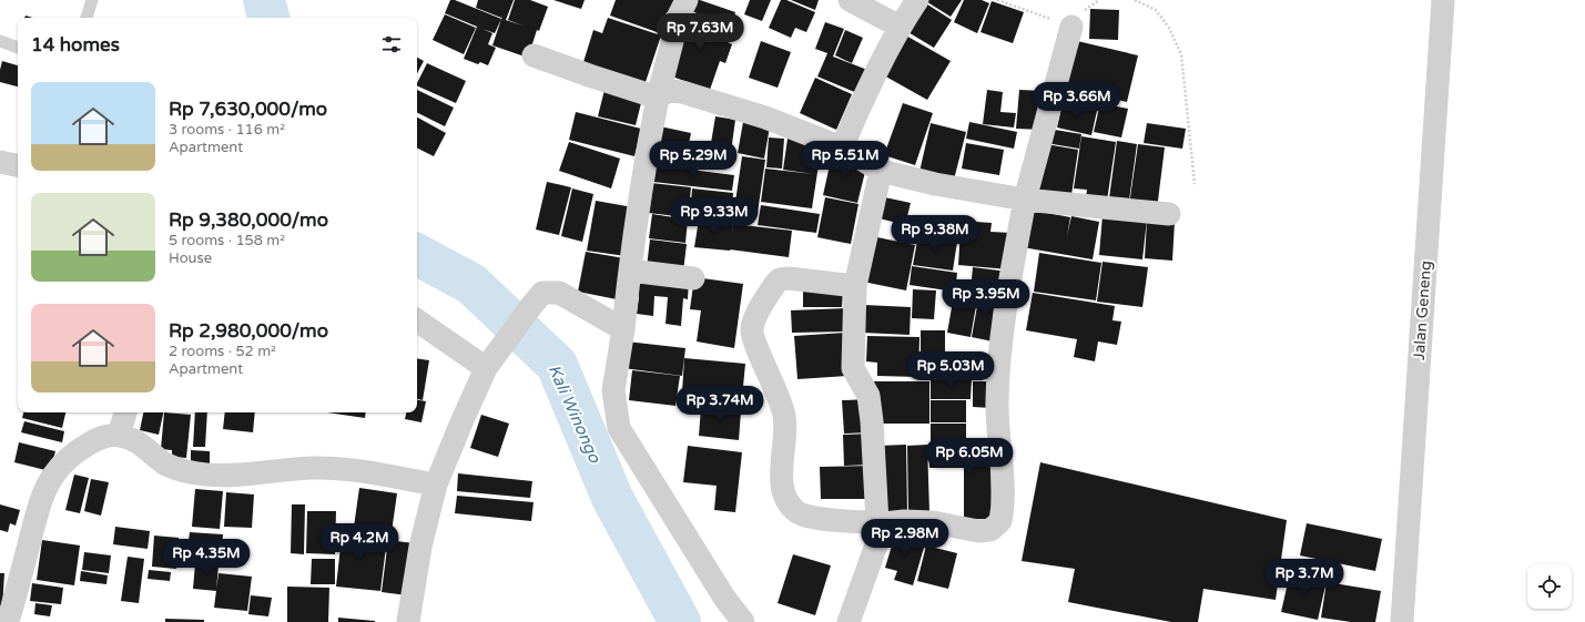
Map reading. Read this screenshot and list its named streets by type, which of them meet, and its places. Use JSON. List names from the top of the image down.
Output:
{
  "streets": {
    "street": ["Jalan Geneng"]
  },
  "water": ["Kali Winongo"],
  "page": {
    "price": [
      "Rp 7.63M",
      "Rp 3.66M",
      "Rp 5.29M",
      "Rp 5.51M",
      "Rp 9.33M",
      "Rp 9.38M",
      "Rp 3.95M",
      "Rp 5.03M",
      "Rp 3.74M",
      "Rp 6.05M",
      "Rp 2.98M",
      "Rp 4.2M",
      "Rp 4.35M",
      "Rp 3.7M"
    ],
    "heading": "14 homes",
    "list": [
      {
        "name": "Rp 7,630,000/mo",
        "note": "3 rooms · 116 m² · Apartment"
      },
      {
        "name": "Rp 9,380,000/mo",
        "note": "5 rooms · 158 m² · House"
      },
      {
        "name": "Rp 2,980,000/mo",
        "note": "2 rooms · 52 m² · Apartment"
      }
    ]
  }
}
